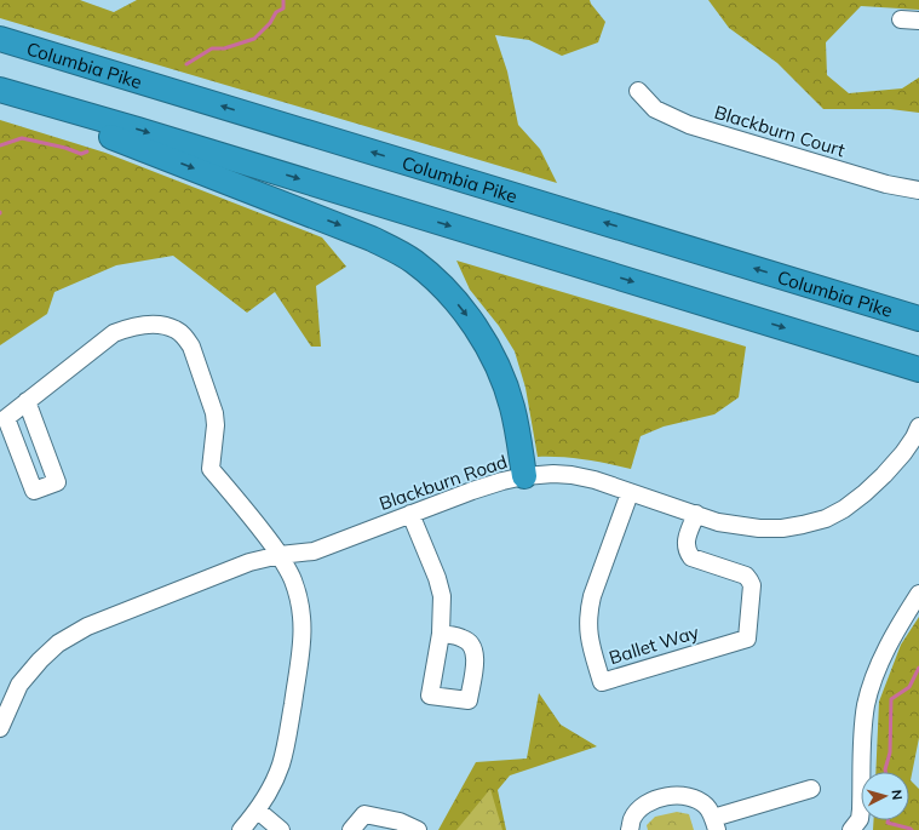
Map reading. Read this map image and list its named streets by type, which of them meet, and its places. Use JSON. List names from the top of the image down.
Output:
{
  "streets": {
    "highway": ["Columbia Pike"],
    "street": ["Blackburn Court", "Blackburn Road", "Ballet Way"]
  },
  "crossings": [
    ["Blackburn Road", "Ballet Way"]
  ],
  "north": "right"
}
